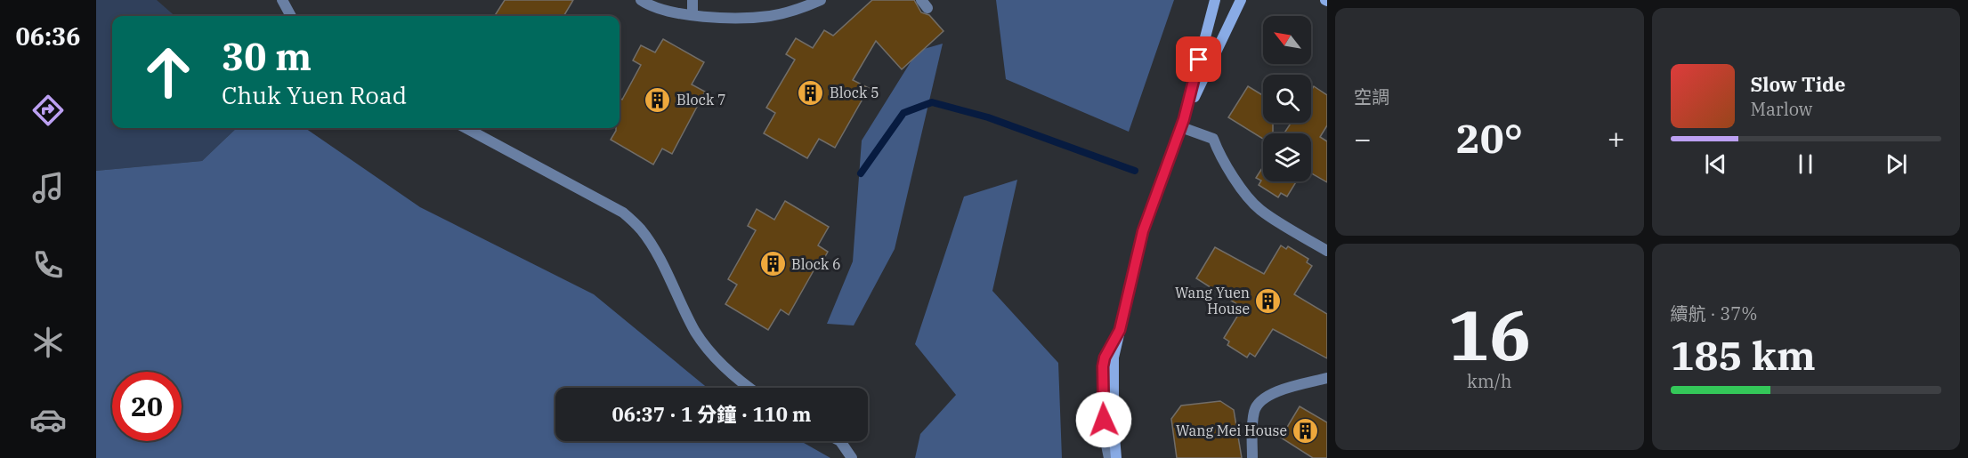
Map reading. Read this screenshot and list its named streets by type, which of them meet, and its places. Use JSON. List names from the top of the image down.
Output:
{
  "places": {
    "building": [
      "Block 5",
      "Block 7",
      "Block 6",
      "Wang Yuen House",
      "Wang Mei House"
    ]
  },
  "north": "top left",
  "page": {
    "tabs": "06:36",
    "tile": [
      "空調",
      ["16", "km/h"],
      ["續航 · 37%", "185 km"]
    ],
    "turn": ["30 m", "Chuk Yuen Road"],
    "song": ["Slow Tide", "Marlow"],
    "heat": ["−", "20°", "+"],
    "limit": "20",
    "trip": "06:37 · 1 分鐘 · 110 m"
  }
}
